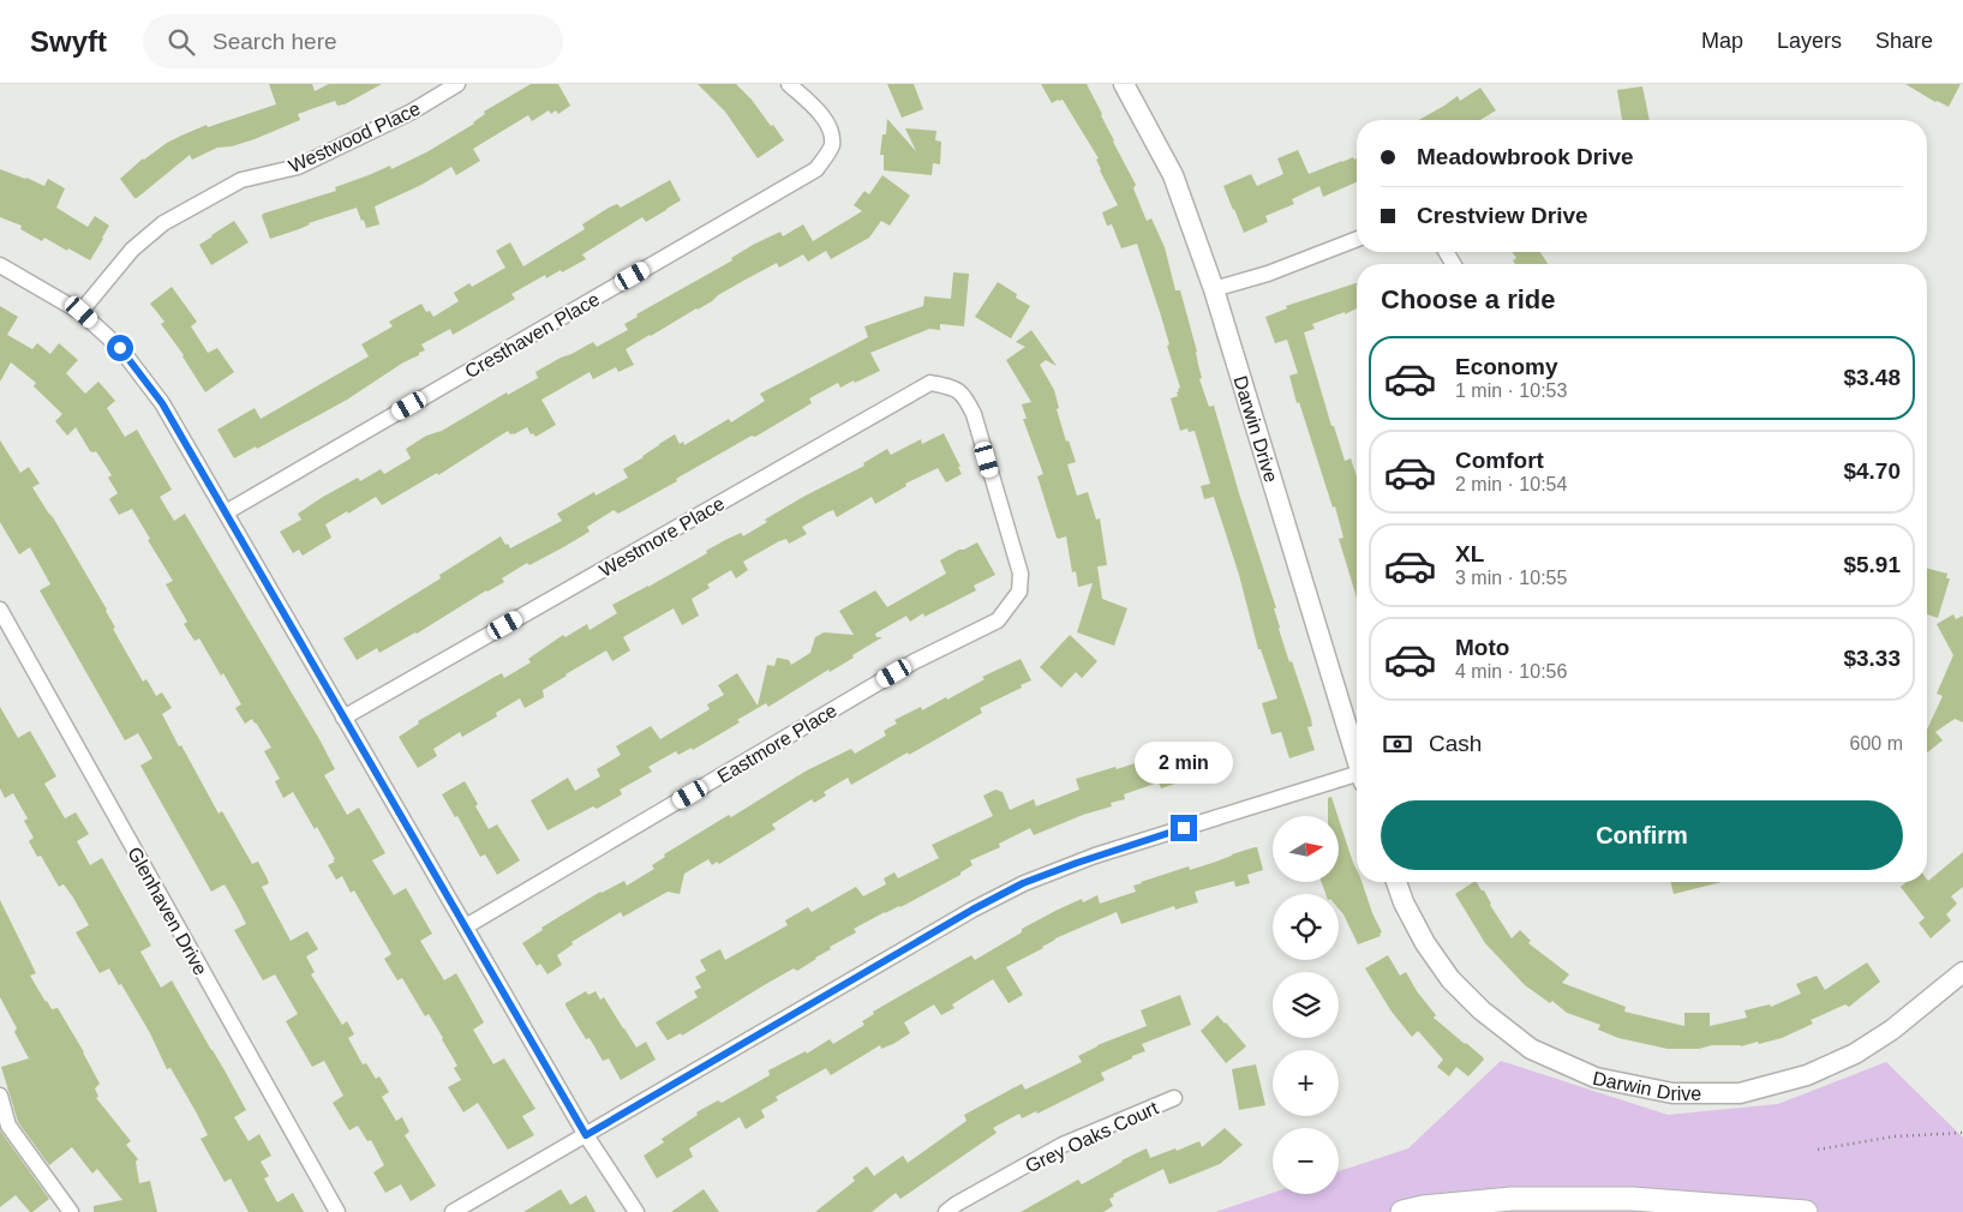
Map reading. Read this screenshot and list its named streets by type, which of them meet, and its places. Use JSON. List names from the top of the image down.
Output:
{
  "streets": {
    "street": [
      "Westwood Place",
      "Cresthaven Place",
      "Darwin Drive",
      "Westmore Place",
      "Eastmore Place",
      "Glenhaven Drive",
      "Grey Oaks Court"
    ]
  },
  "crossings": [
    ["Westmore Place", "Eastmore Place"]
  ],
  "north": "right",
  "page": {
    "header": "Swyft",
    "search": "Search here",
    "nav": ["Map", "Layers", "Share"],
    "banner": ["Meadowbrook Drive", "Crestview Drive"],
    "heading": "Choose a ride",
    "list": [
      {
        "name": "Economy",
        "note": "1 min · 10:53",
        "value": "$3.48"
      },
      {
        "name": "Comfort",
        "note": "2 min · 10:54",
        "value": "$4.70"
      },
      {
        "name": "XL",
        "note": "3 min · 10:55",
        "value": "$5.91"
      },
      {
        "name": "Moto",
        "note": "4 min · 10:56",
        "value": "$3.33"
      }
    ],
    "pay": ["Cash", "600 m"],
    "bubble": "2 min",
    "buttons": "Confirm",
    "map_buttons": ["+", "−"]
  }
}
